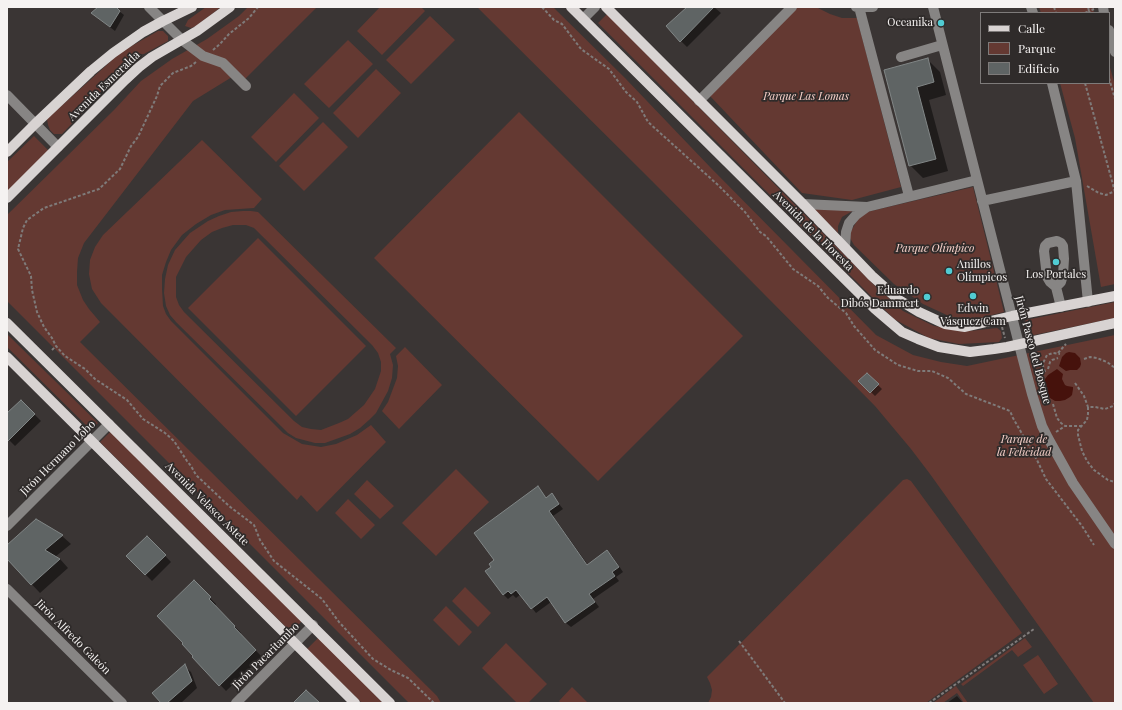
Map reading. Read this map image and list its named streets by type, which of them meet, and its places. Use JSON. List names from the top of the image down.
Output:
{
  "streets": {
    "main road": ["Avenida Esmeralda", "Avenida de la Floresta", "Avenida Velasco Astete"],
    "street": [
      "Jirón Paseo del Bosque",
      "Jirón Hermano Lobo",
      "Jirón Alfredo Galeón",
      "Jirón Pacaritambo"
    ]
  },
  "crossings": [
    ["Avenida de la Floresta", "Jirón Paseo del Bosque"],
    ["Jirón Hermano Lobo", "Avenida Velasco Astete"],
    ["Avenida Velasco Astete", "Jirón Pacaritambo"]
  ],
  "parks": ["Parque Las Lomas", "Parque Olímpico", "Parque de la Felicidad"],
  "places": [
    "Oceanika",
    "Los Portales",
    "Anillos Olímpicos",
    "Edwin Vásquez Cam",
    "Eduardo Dibós Dammert"
  ],
  "legend": ["Calle", "Parque", "Edificio"]
}
